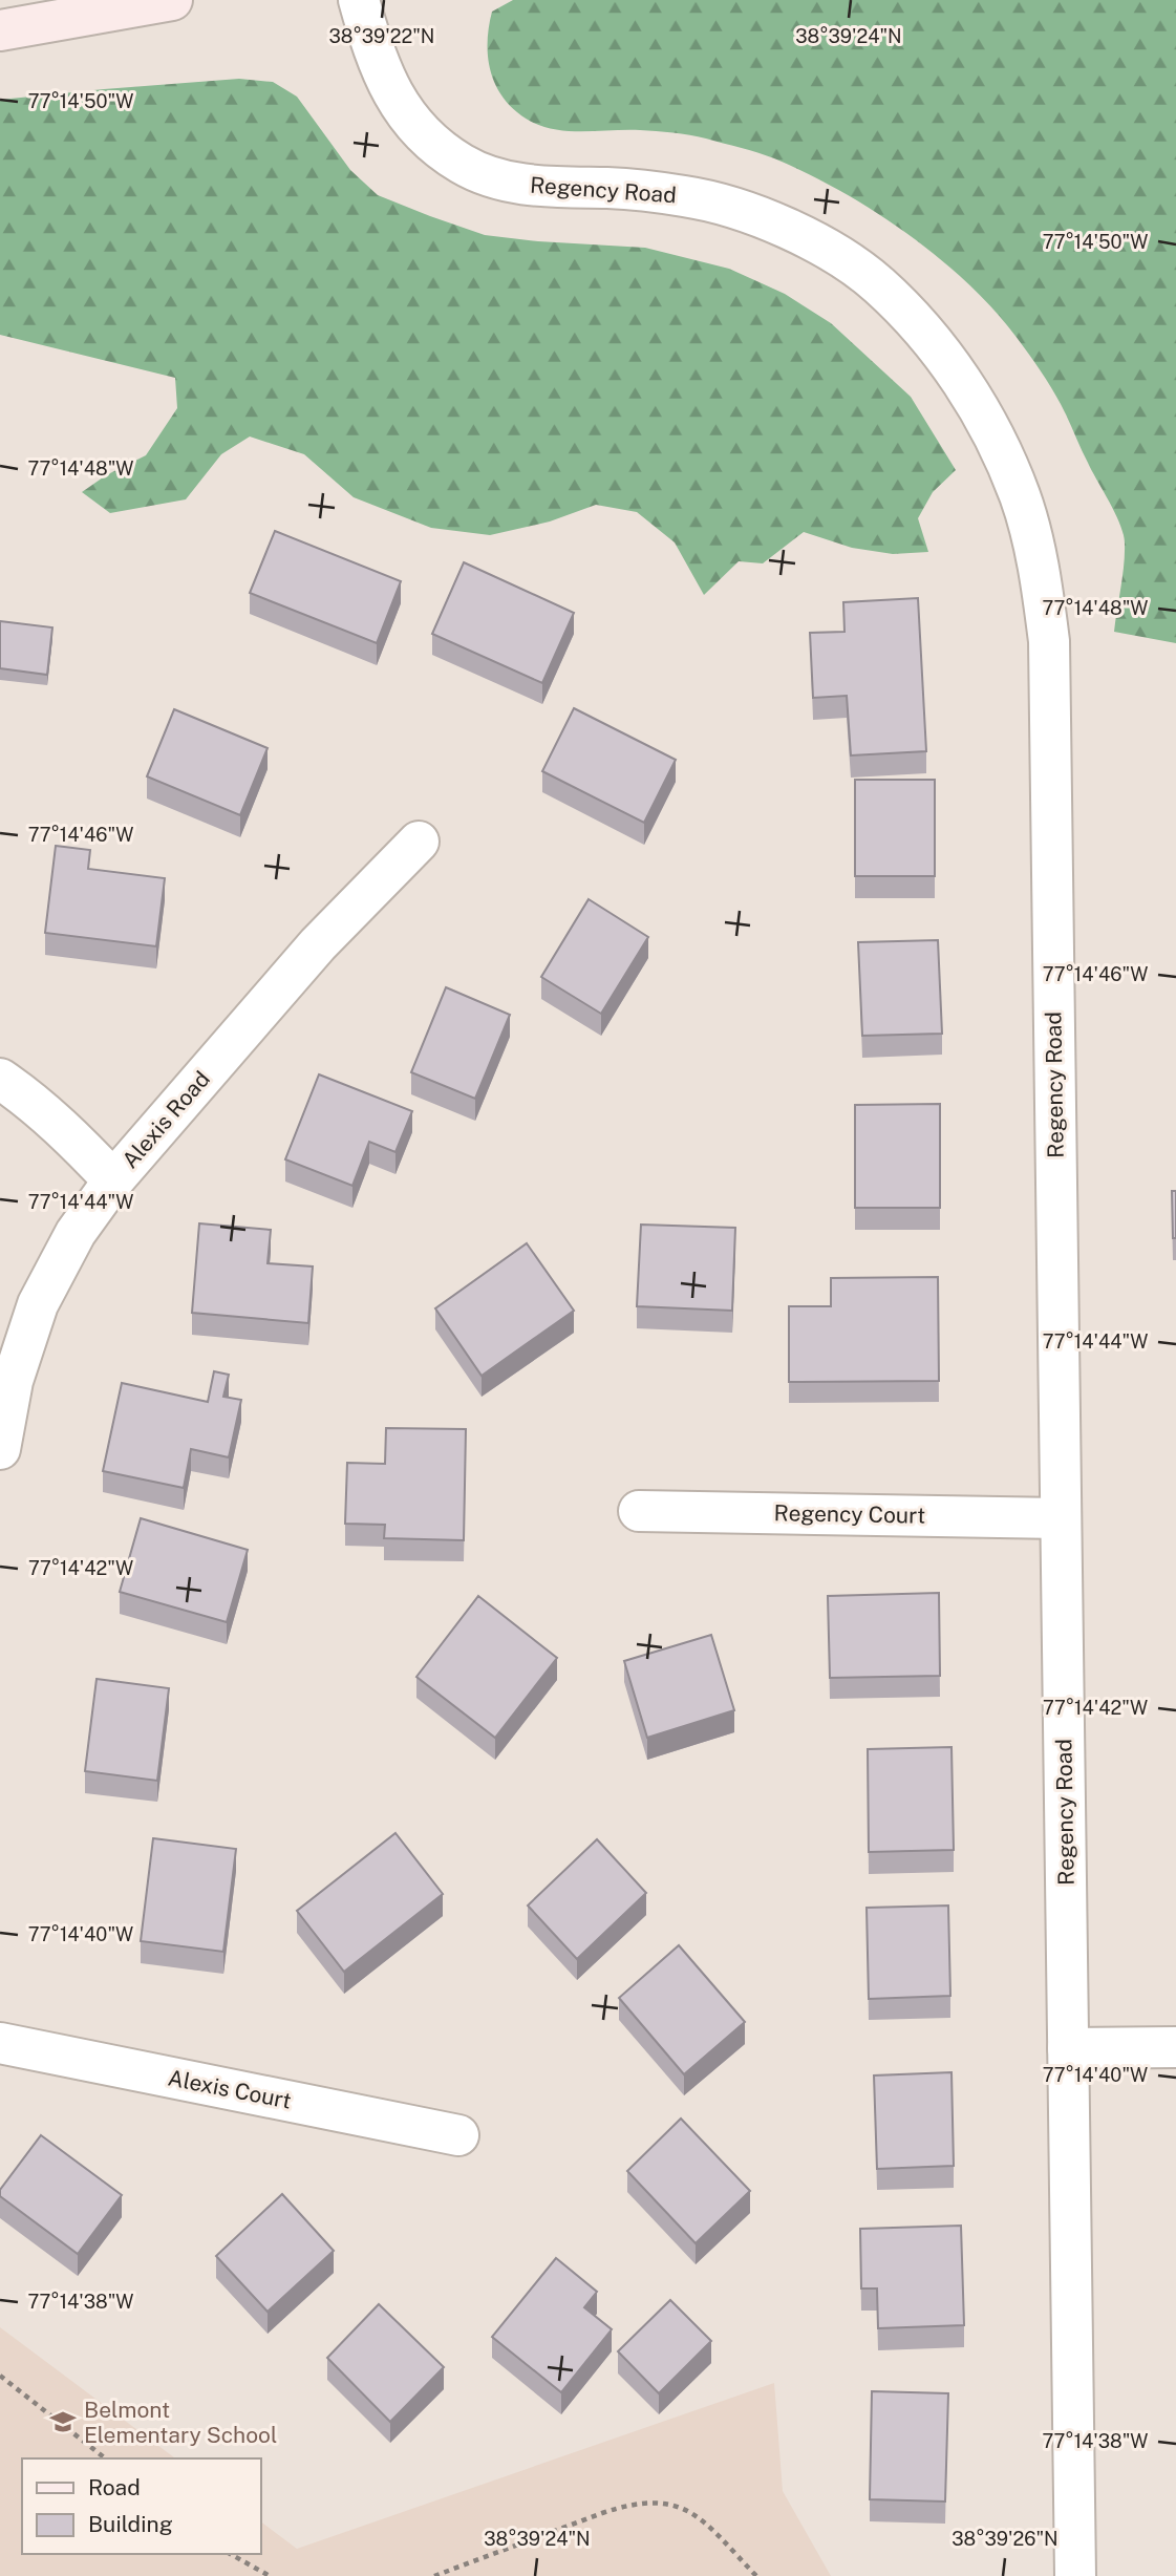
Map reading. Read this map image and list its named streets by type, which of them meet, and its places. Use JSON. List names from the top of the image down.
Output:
{
  "streets": {
    "street": [
      "Regency Road",
      "Alexis Road",
      "Regency Court",
      "Alexis Court"
    ]
  },
  "crossings": [
    ["Regency Road", "Regency Court"]
  ],
  "places": {
    "school or university": ["Belmont Elementary School"]
  },
  "legend": ["Road", "Building"],
  "coordinates": [
    "38°39'22\"N",
    "38°39'24\"N",
    "77°14'50\"W",
    "77°14'48\"W",
    "77°14'46\"W",
    "77°14'44\"W",
    "77°14'42\"W",
    "77°14'40\"W",
    "77°14'38\"W",
    "38°39'26\"N"
  ]
}
